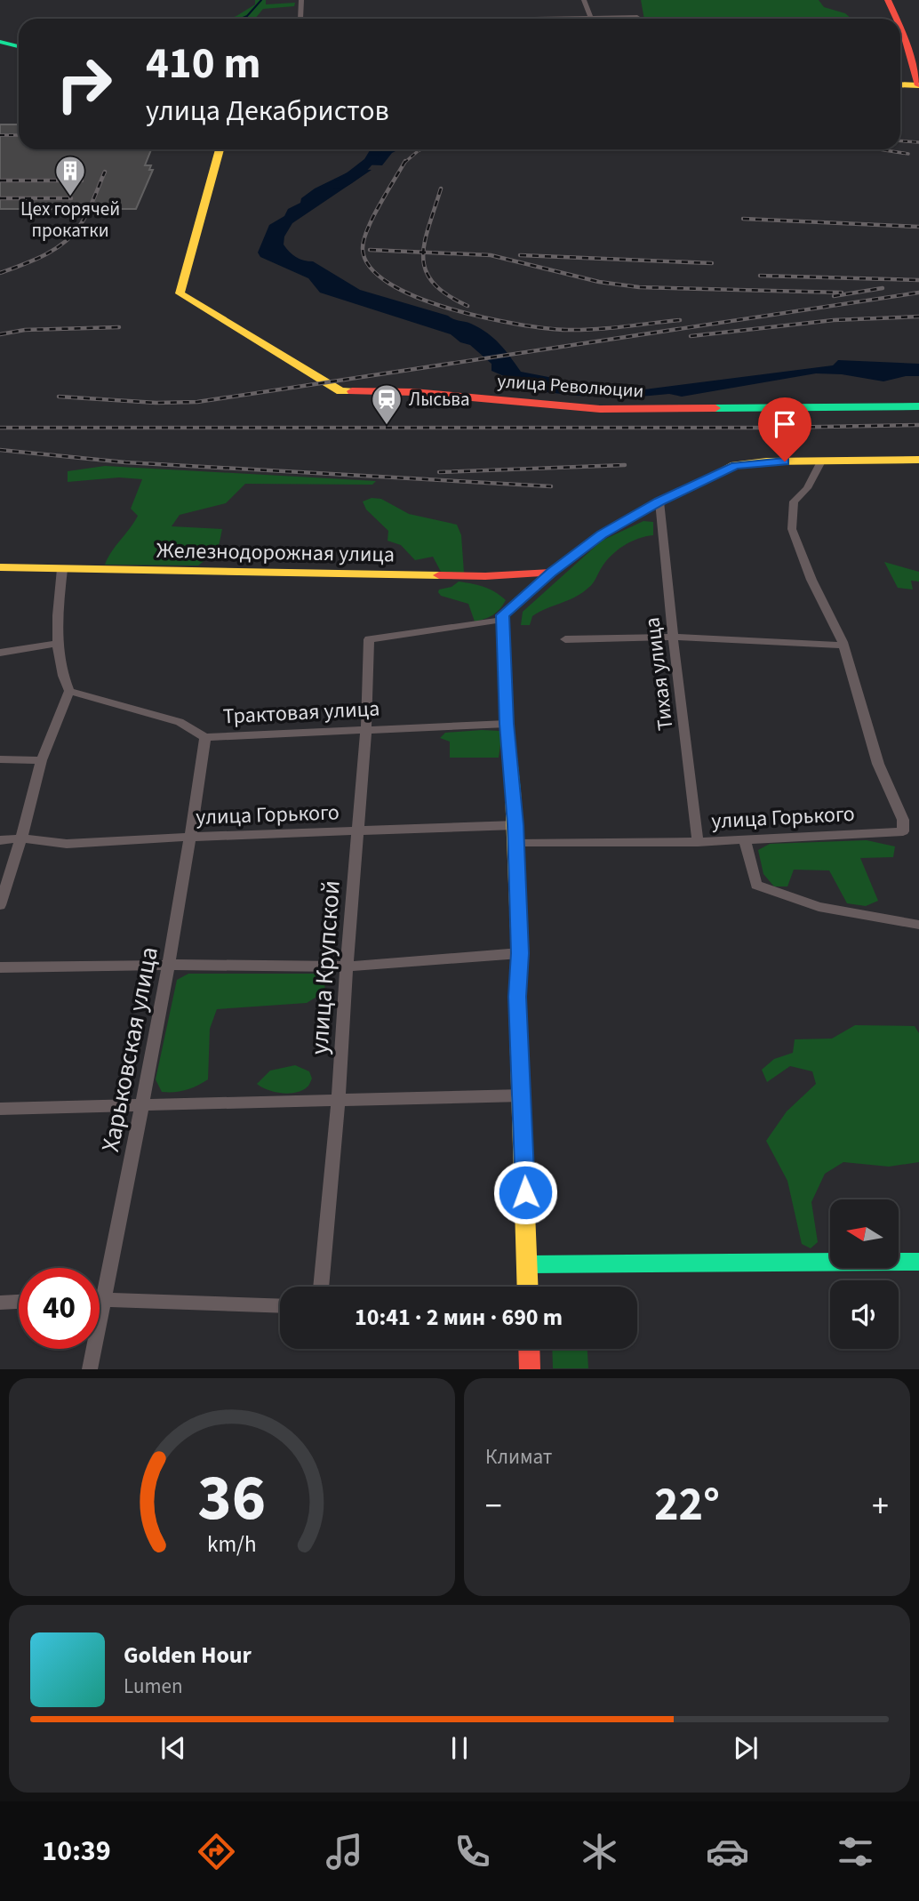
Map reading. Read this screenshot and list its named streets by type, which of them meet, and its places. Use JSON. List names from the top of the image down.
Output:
{
  "streets": {
    "street": [
      "улица Революции",
      "Железнодорожная улица",
      "Тихая улица",
      "Трактовая улица",
      "улица Горького",
      "улица Крупской",
      "Харьковская улица"
    ]
  },
  "crossings": [
    ["Тихая улица", "улица Горького"],
    ["Трактовая улица", "улица Крупской"],
    ["Трактовая улица", "Харьковская улица"],
    ["улица Горького", "улица Крупской"],
    ["улица Горького", "Харьковская улица"]
  ],
  "places": {
    "building": ["Цех горячей прокатки"],
    "station": ["Лысьва"]
  },
  "north": "left",
  "page": {
    "turn": ["410 m", "улица Декабристов"],
    "limit": "40",
    "trip": "10:41 · 2 мин · 690 m",
    "tile": "Климат",
    "heat": ["−", "22°", "+"],
    "song": ["Golden Hour", "Lumen"],
    "tabs": "10:39",
    "gauge": ["36", "km/h"]
  }
}
